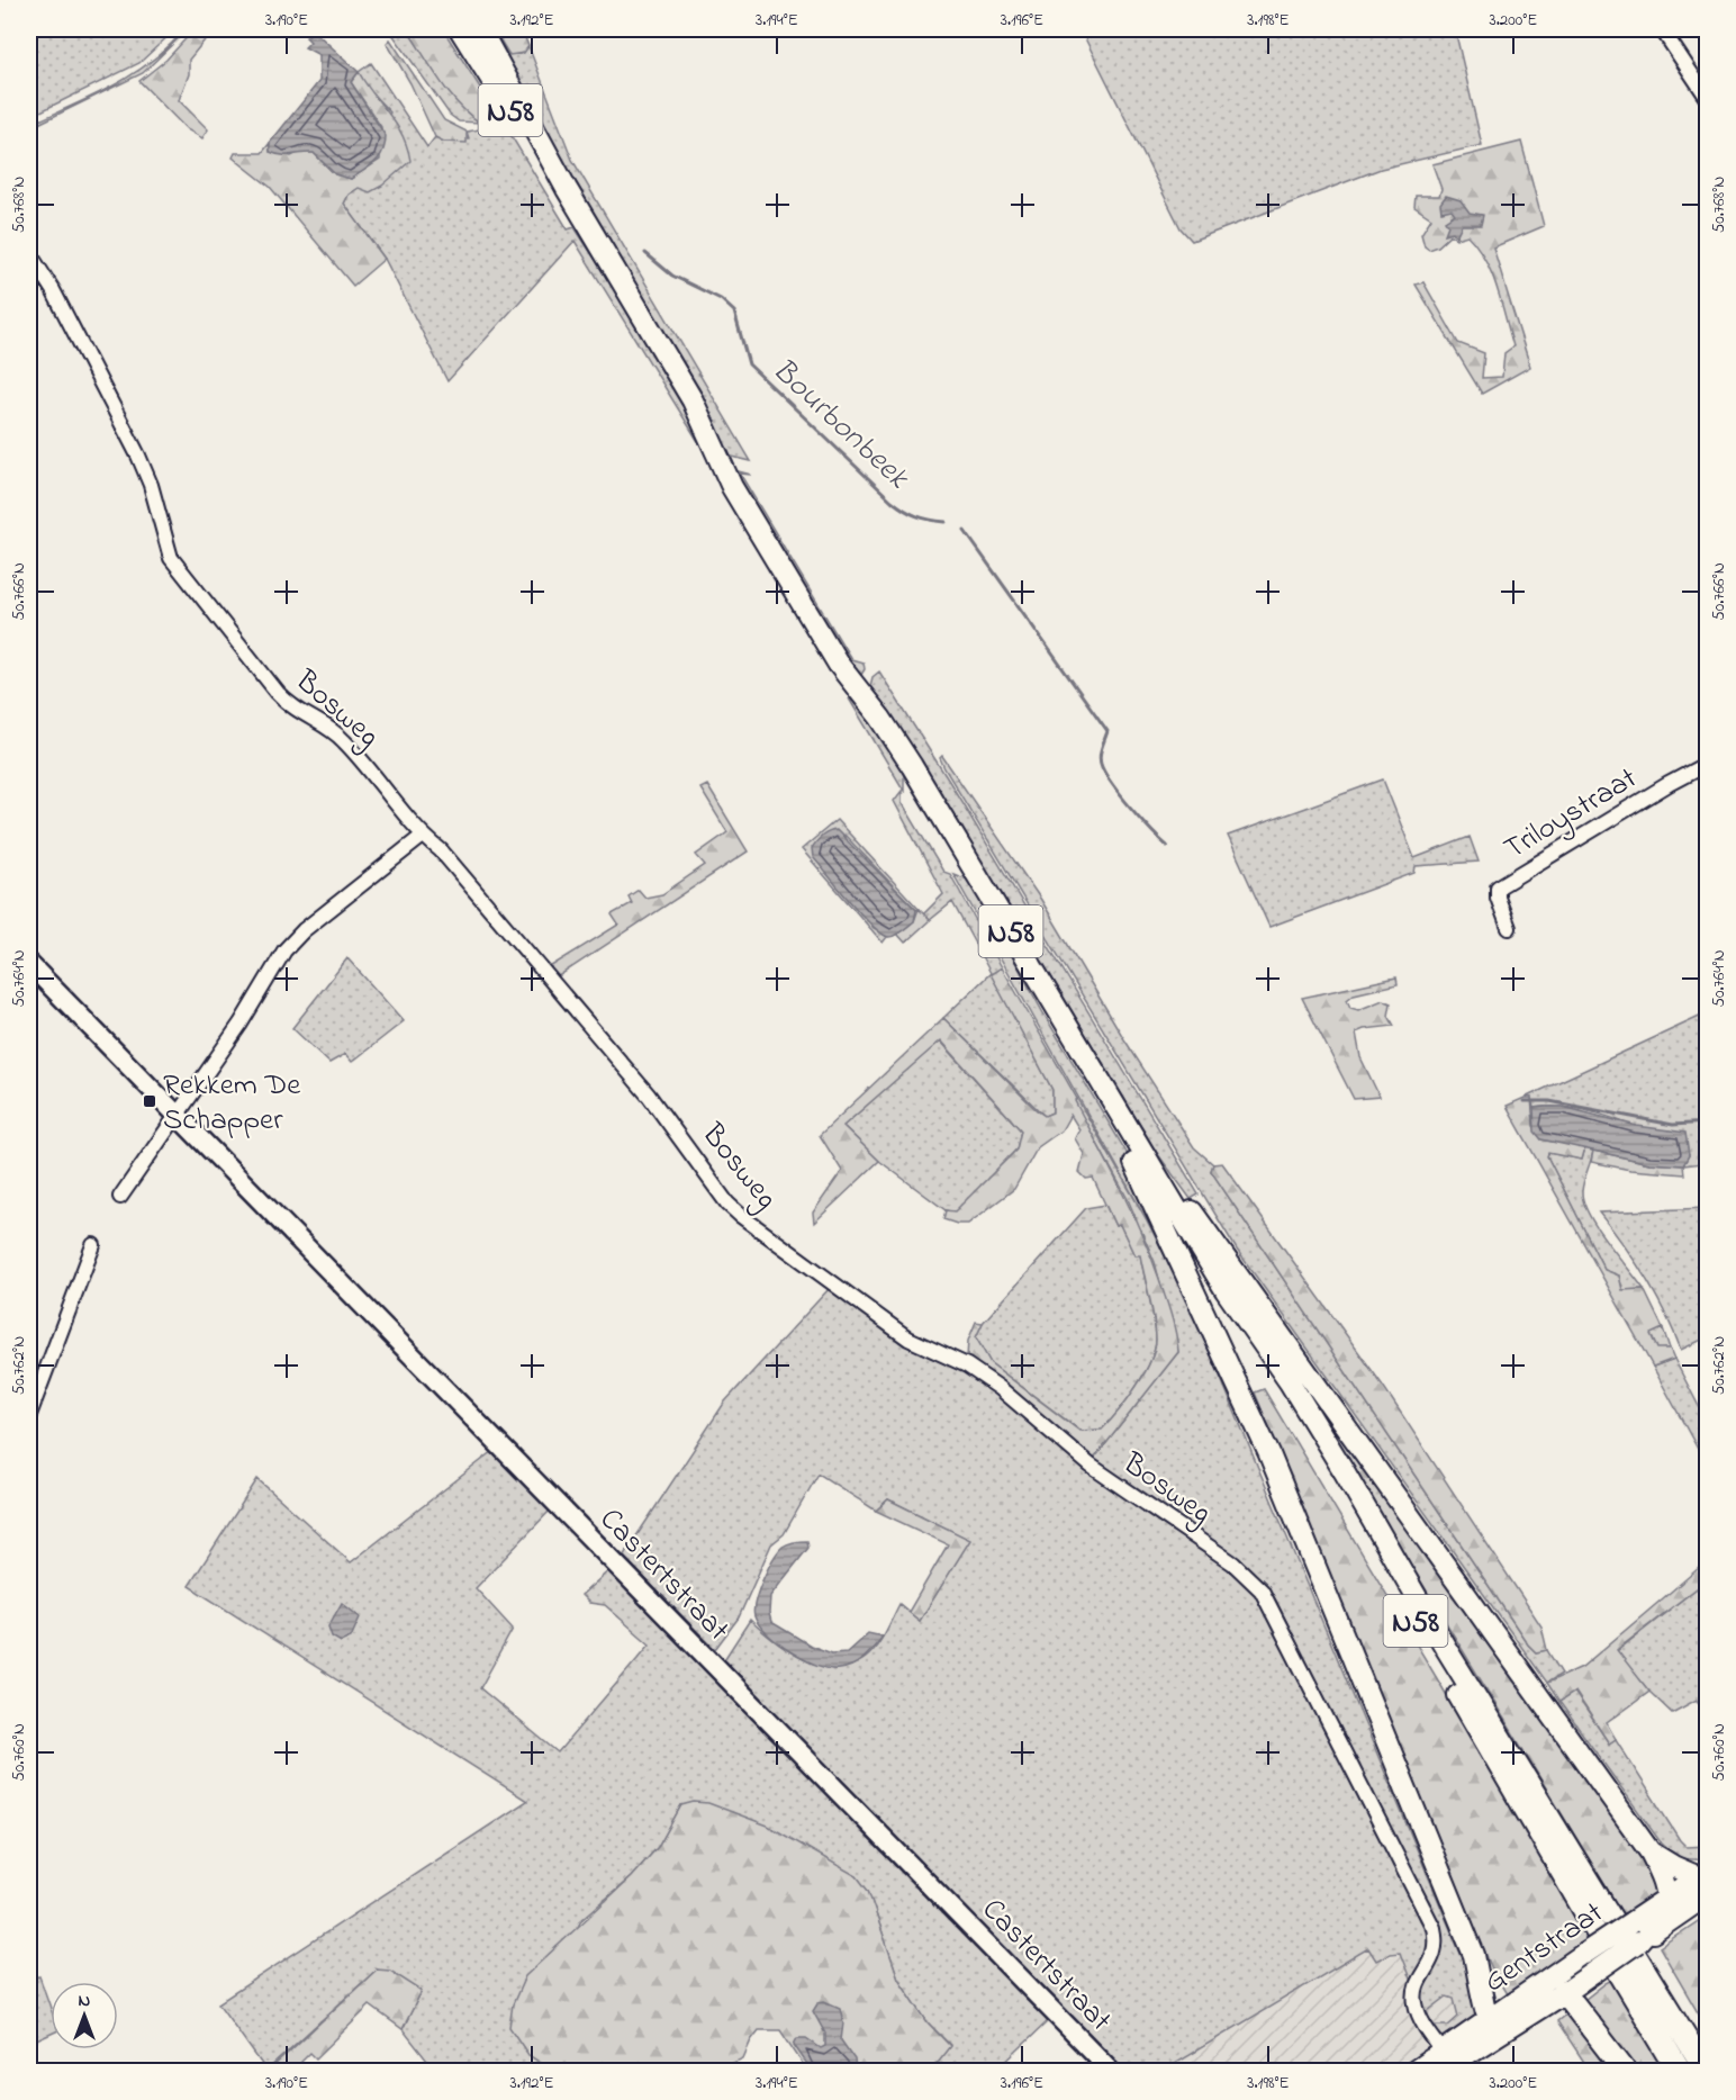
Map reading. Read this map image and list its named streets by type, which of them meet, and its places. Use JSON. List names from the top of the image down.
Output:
{
  "streets": {
    "highway": ["N58"],
    "main road": ["Castertstraat", "Gentstraat"],
    "street": ["Bosweg", "Triloystraat"]
  },
  "crossings": [
    ["N58", "Gentstraat"],
    ["Bosweg", "Gentstraat"]
  ],
  "water": ["Bourbonbeek"],
  "places": {
    "transit": ["Rekkem De Schapper"]
  },
  "north": "top",
  "coordinates": [
    "3.190°E",
    "3.192°E",
    "3.194°E",
    "3.196°E",
    "3.198°E",
    "3.200°E",
    "50.768°N",
    "50.766°N",
    "50.764°N",
    "50.762°N",
    "50.760°N"
  ]
}
